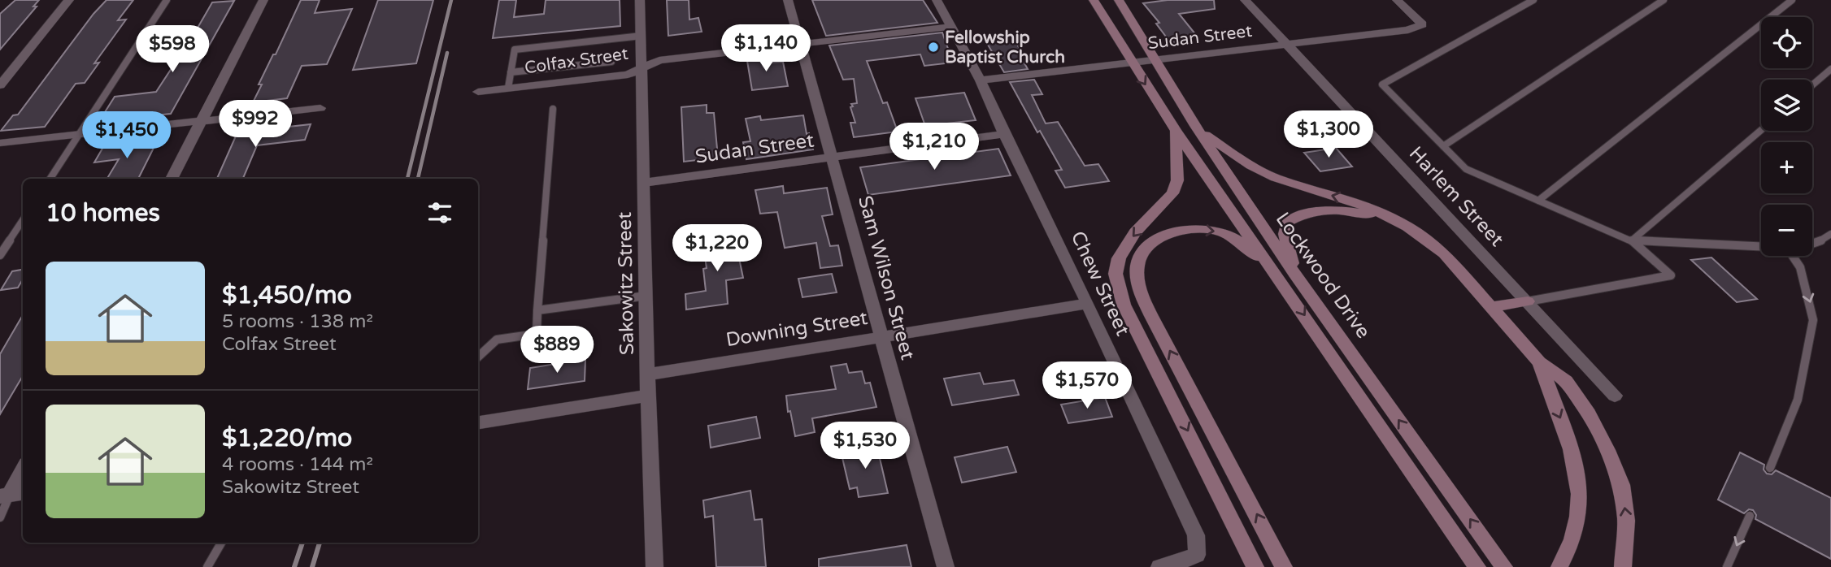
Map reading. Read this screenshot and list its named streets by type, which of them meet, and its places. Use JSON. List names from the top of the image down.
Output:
{
  "streets": {
    "main road": ["Lockwood Drive"],
    "street": [
      "Sudan Street",
      "Colfax Street",
      "Harlem Street",
      "Sam Wilson Street",
      "Sakowitz Street",
      "Chew Street",
      "Downing Street"
    ]
  },
  "crossings": [
    ["Sudan Street", "Harlem Street"],
    ["Sudan Street", "Lockwood Drive"],
    ["Sudan Street", "Sam Wilson Street"],
    ["Sudan Street", "Sakowitz Street"],
    ["Sudan Street", "Chew Street"],
    ["Colfax Street", "Sam Wilson Street"],
    ["Colfax Street", "Sakowitz Street"],
    ["Colfax Street", "Chew Street"],
    ["Sam Wilson Street", "Downing Street"],
    ["Sakowitz Street", "Downing Street"],
    ["Chew Street", "Downing Street"]
  ],
  "places": ["Fellowship Baptist Church"],
  "page": {
    "map_buttons": ["+", "−"],
    "price": [
      "$1,140",
      "$598",
      "$992",
      "$1,300",
      "$1,450",
      "$1,210",
      "$1,220",
      "$889",
      "$1,570",
      "$1,530"
    ],
    "heading": "10 homes",
    "list": [
      {
        "name": "$1,450/mo",
        "note": "5 rooms · 138 m² · Colfax Street"
      },
      {
        "name": "$1,220/mo",
        "note": "4 rooms · 144 m² · Sakowitz Street"
      }
    ]
  }
}
